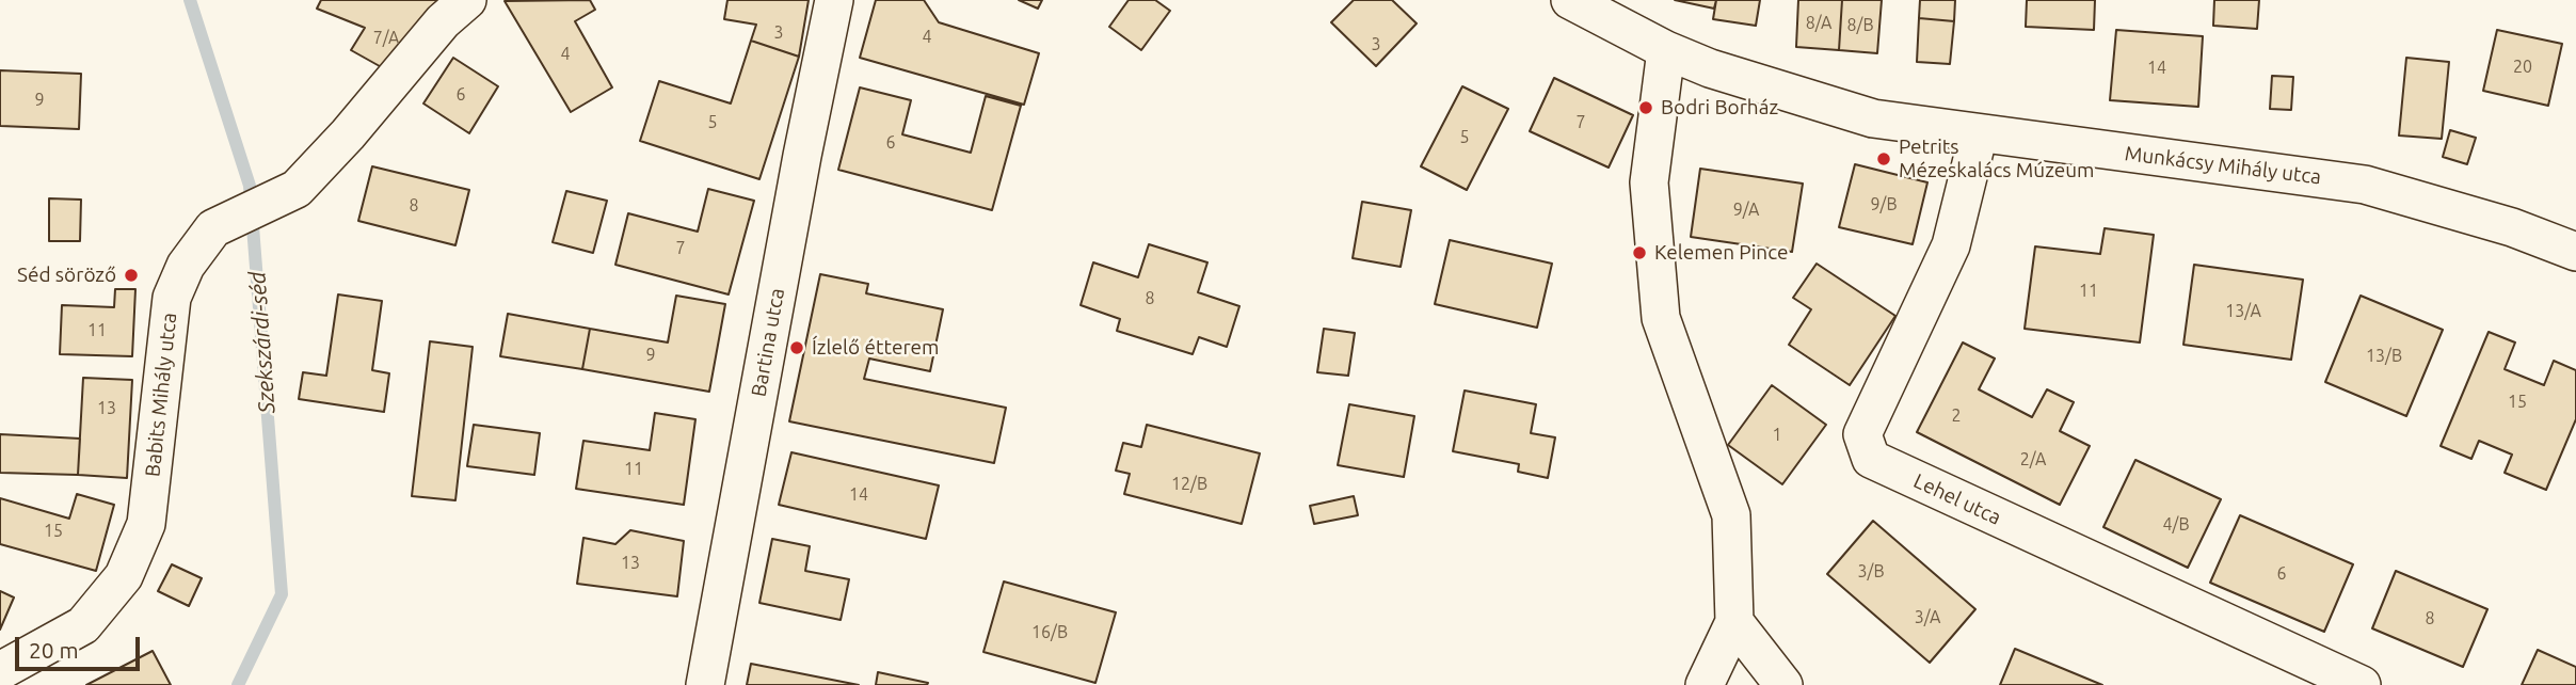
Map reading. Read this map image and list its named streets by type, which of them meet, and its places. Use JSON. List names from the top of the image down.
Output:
{
  "streets": {
    "street": [
      "Munkácsy Mihály utca",
      "Bartina utca",
      "Babits Mihály utca",
      "Lehel utca"
    ]
  },
  "crossings": [
    ["Munkácsy Mihály utca", "Lehel utca"]
  ],
  "water": ["Szekszárdi-séd"],
  "places": [
    "Bodri Borház",
    "Petrits Mézeskalács Múzeum",
    "Kelemen Pince",
    "Séd söröző",
    "Ízlelő étterem"
  ],
  "house_numbers": [
    "8/A",
    "8/B",
    "3",
    "4",
    "7/A",
    "3",
    "4",
    "20",
    "14",
    "6",
    "9",
    "5",
    "7",
    "5",
    "6",
    "9/B",
    "8",
    "9/A",
    "7",
    "11",
    "8",
    "13/A",
    "11",
    "9",
    "13/B",
    "15",
    "13",
    "2",
    "1",
    "2/A",
    "11",
    "12/B",
    "14",
    "4/B",
    "15",
    "13",
    "3/B",
    "6",
    "3/A",
    "8",
    "16/B"
  ],
  "scale_bar": "20 m"
}
